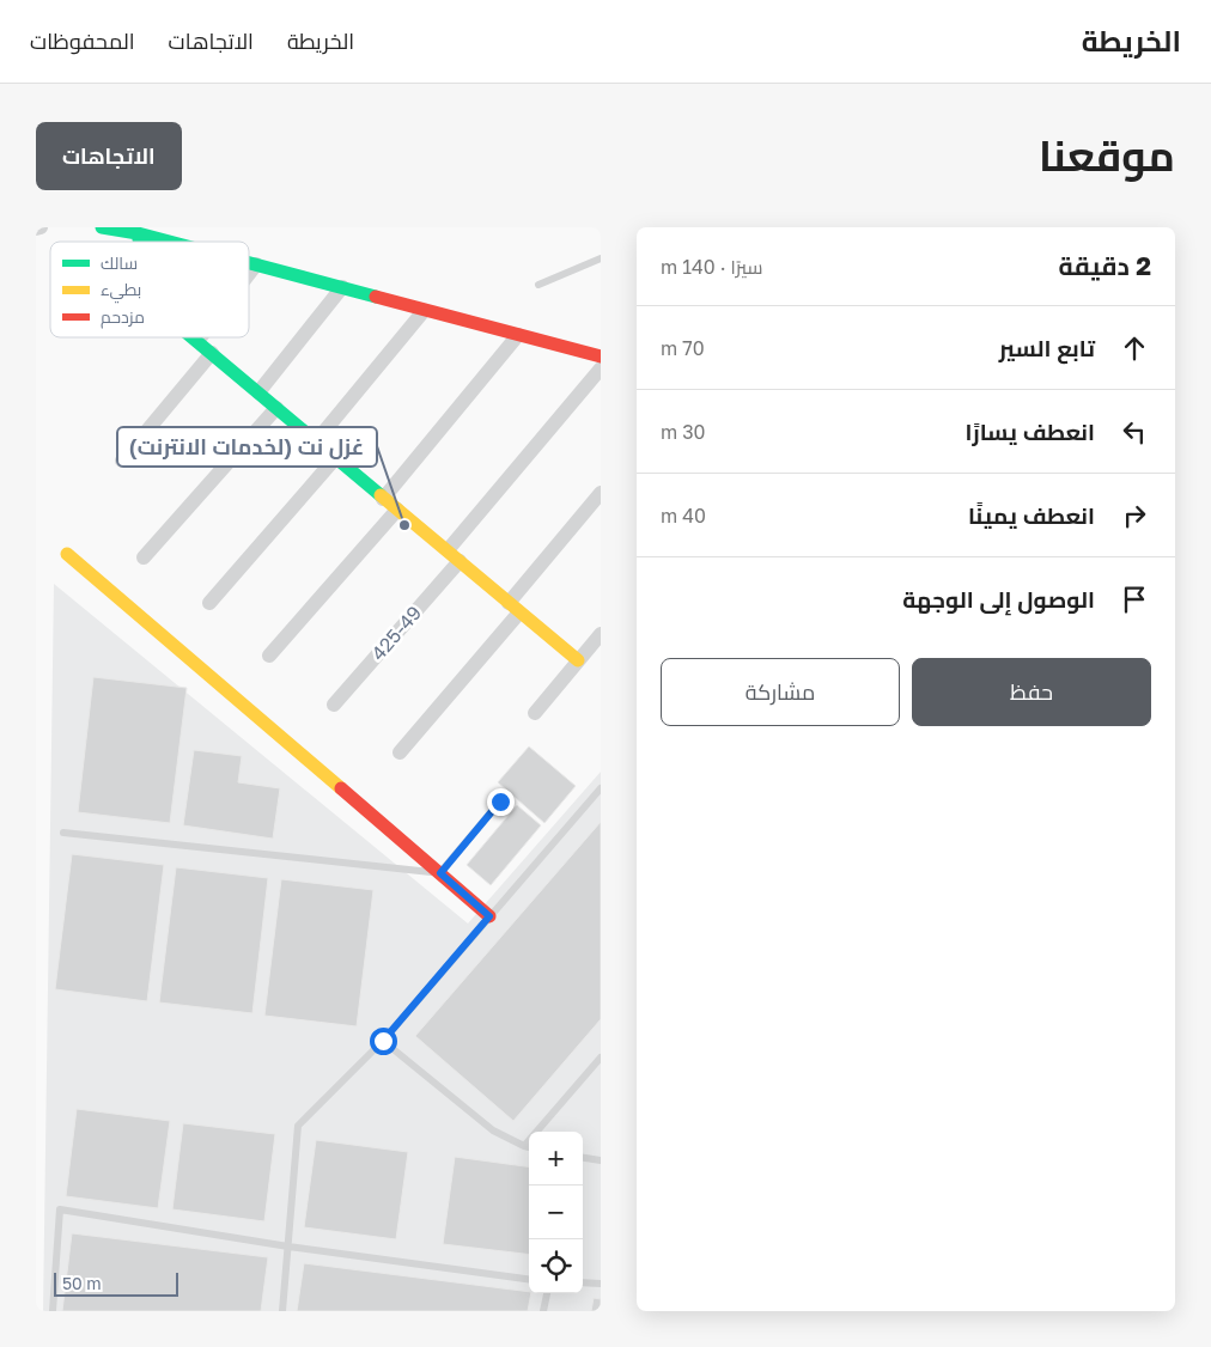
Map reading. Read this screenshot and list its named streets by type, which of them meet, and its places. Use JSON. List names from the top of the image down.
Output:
{
  "streets": {
    "street": ["425-49"]
  },
  "places": ["غزل نت (لخدمات الانترنت)"],
  "legend": ["سالك", "بطيء", "مزدحم"],
  "scale_bar": "50 m",
  "page": {
    "header": "الخريطة",
    "nav": ["الخريطة", "الاتجاهات", "المحفوظات"],
    "title": "موقعنا",
    "buttons": [
      "الاتجاهات",
      ["حفظ", "مشاركة"]
    ],
    "heading": ["2 دقيقة", "سيرًا · 140 m"],
    "list": [
      ["تابع السير", "70 m"],
      ["انعطف يسارًا", "30 m"],
      ["انعطف يمينًا", "40 m"],
      "الوصول إلى الوجهة"
    ],
    "map_buttons": ["+", "−"],
    "scale": "50 m"
  }
}
